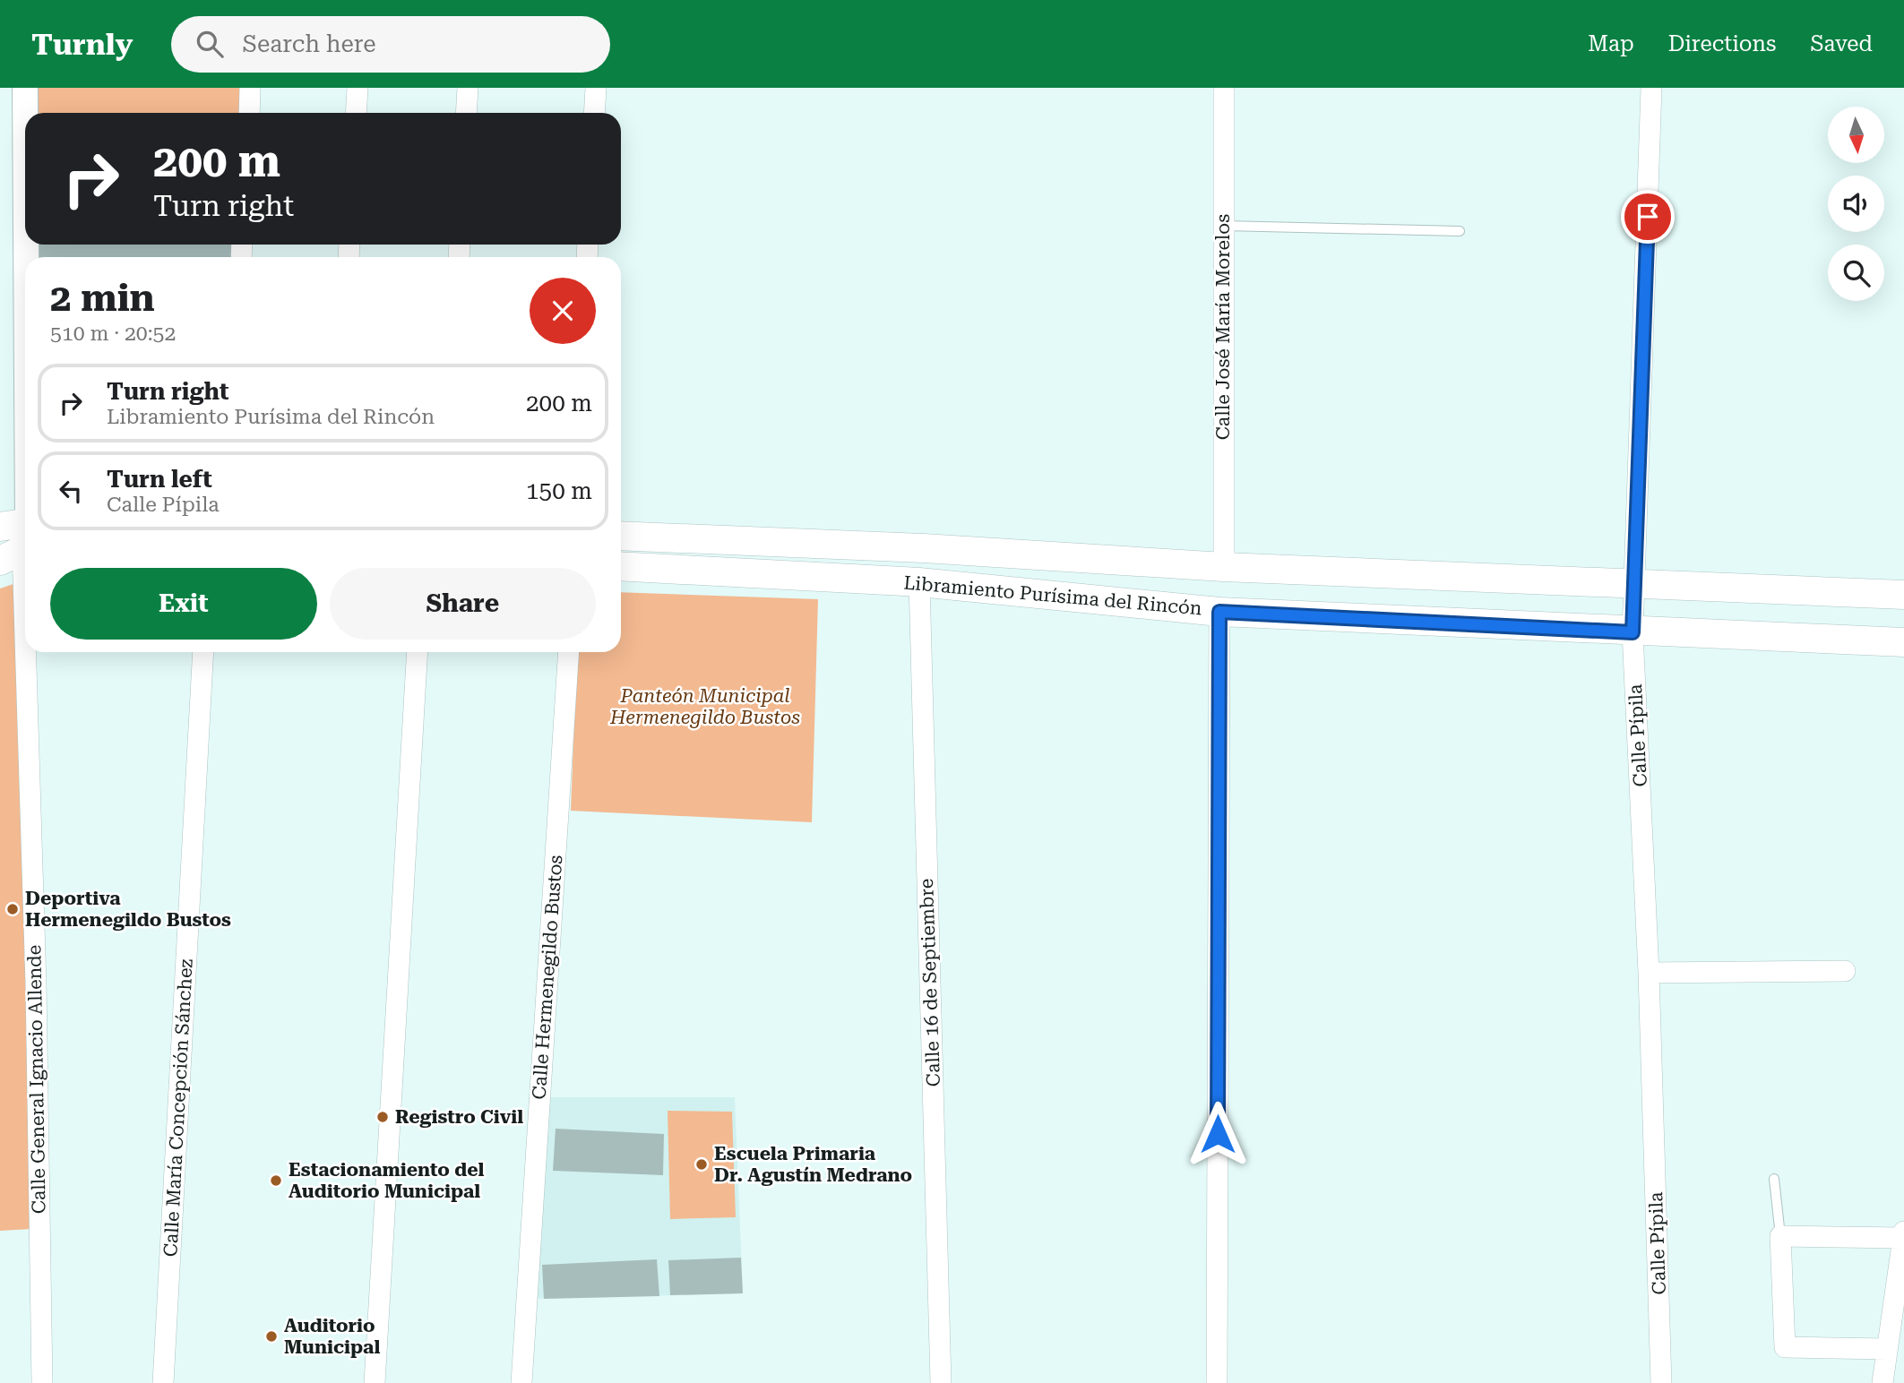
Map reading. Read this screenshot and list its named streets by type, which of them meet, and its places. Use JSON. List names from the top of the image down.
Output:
{
  "streets": {
    "main road": ["Libramiento Purísima del Rincón"],
    "street": [
      "Calle José María Morelos",
      "Calle Pípila",
      "Calle Hermenegildo Bustos",
      "Calle 16 de Septiembre",
      "Calle General Ignacio Allende",
      "Calle María Concepción Sánchez"
    ]
  },
  "crossings": [
    ["Calle José María Morelos", "Libramiento Purísima del Rincón"],
    ["Libramiento Purísima del Rincón", "Calle Pípila"],
    ["Libramiento Purísima del Rincón", "Calle 16 de Septiembre"]
  ],
  "parks": ["Panteón Municipal Hermenegildo Bustos"],
  "places": [
    "Deportiva Hermenegildo Bustos",
    "Registro Civil",
    "Escuela Primaria Dr. Agustín Medrano",
    "Estacionamiento del Auditorio Municipal",
    "Auditorio Municipal"
  ],
  "north": "bottom",
  "page": {
    "header": "Turnly",
    "search": "Search here",
    "nav": ["Map", "Directions", "Saved"],
    "turn": ["200 m", "Turn right"],
    "heading": ["2 min", "510 m · 20:52"],
    "list": [
      {
        "name": "Turn right",
        "note": "Libramiento Purísima del Rincón",
        "value": "200 m"
      },
      {
        "name": "Turn left",
        "note": "Calle Pípila",
        "value": "150 m"
      }
    ],
    "buttons": ["Exit", "Share"]
  }
}
